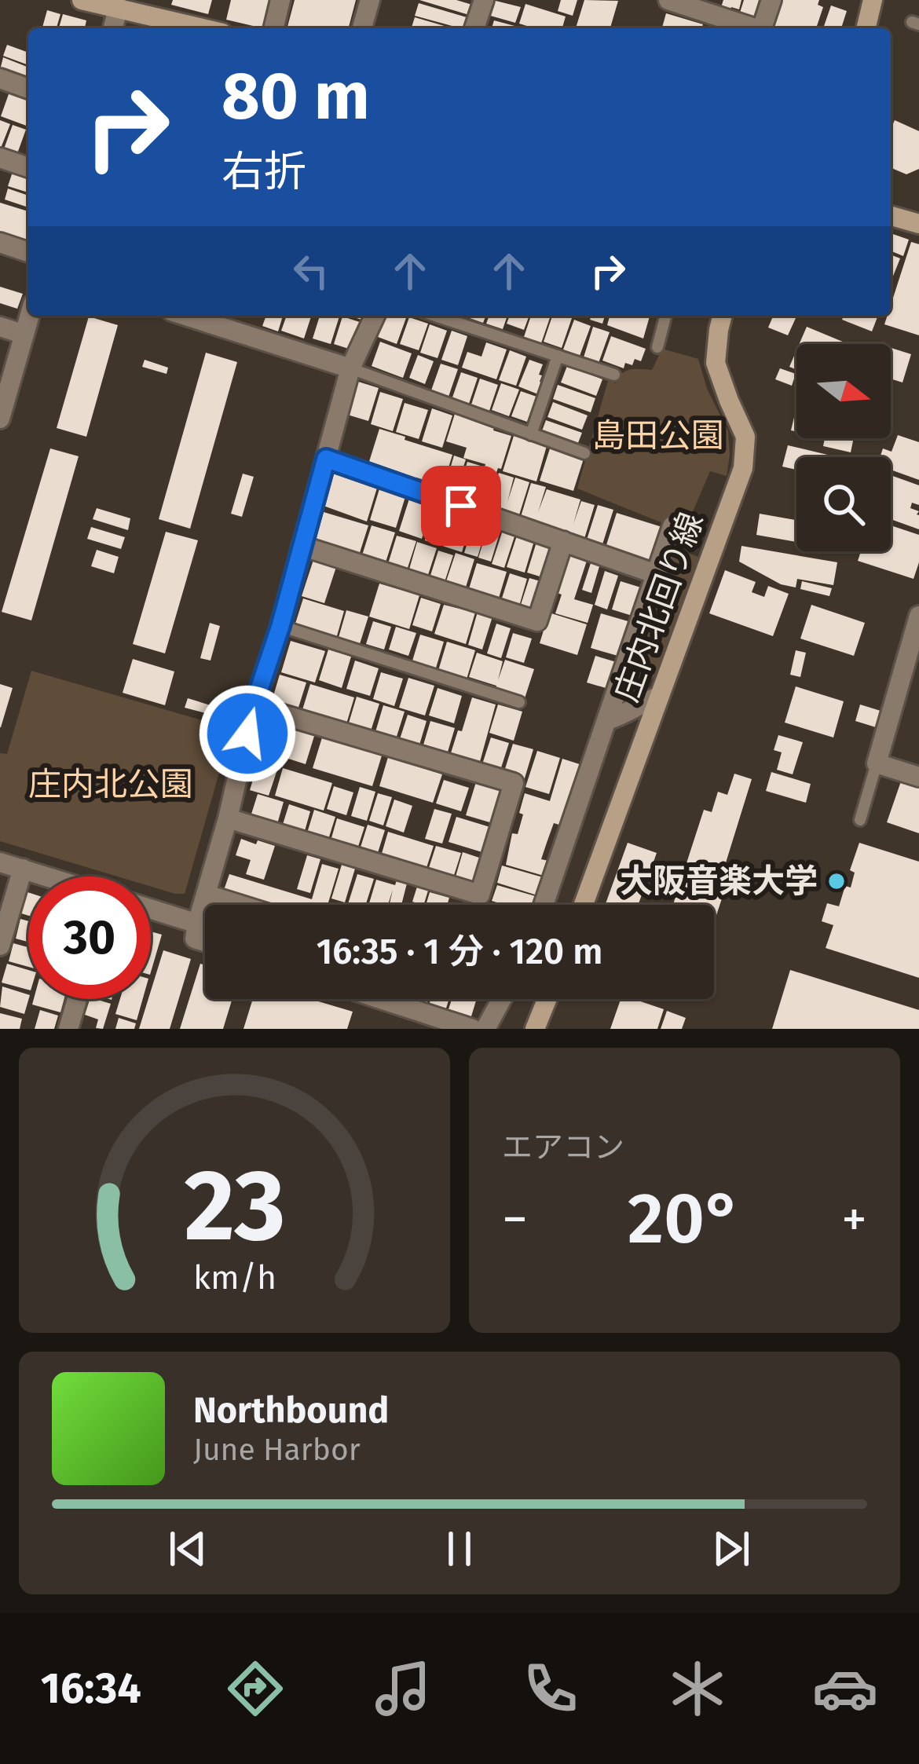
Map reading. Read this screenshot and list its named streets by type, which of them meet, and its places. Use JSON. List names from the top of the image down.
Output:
{
  "streets": {
    "street": ["庄内北回り線"]
  },
  "parks": ["島田公園", "庄内北公園"],
  "places": ["大阪音楽大学"],
  "north": "right",
  "page": {
    "turn": ["80 m", "右折"],
    "limit": "30",
    "trip": "16:35 · 1 分 · 120 m",
    "tile": "エアコン",
    "heat": ["−", "20°", "+"],
    "song": ["Northbound", "June Harbor"],
    "tabs": "16:34",
    "gauge": ["23", "km/h"]
  }
}
